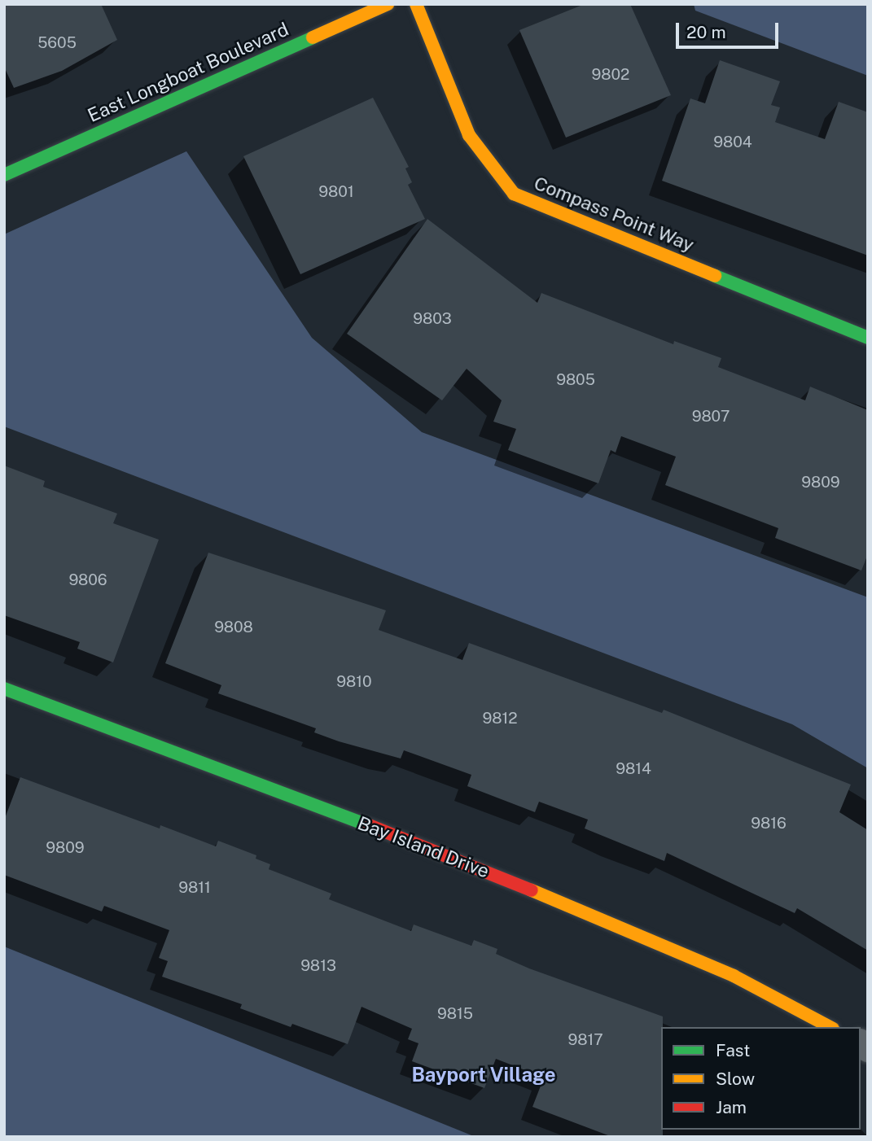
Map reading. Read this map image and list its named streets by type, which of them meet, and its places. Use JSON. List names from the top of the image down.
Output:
{
  "streets": {
    "street": ["East Longboat Boulevard", "Compass Point Way", "Bay Island Drive"]
  },
  "districts": ["Bayport Village"],
  "house_numbers": [
    "5605",
    "9802",
    "9804",
    "9801",
    "9803",
    "9805",
    "9807",
    "9809",
    "9806",
    "9808",
    "9810",
    "9812",
    "9814",
    "9816",
    "9809",
    "9811",
    "9813",
    "9815",
    "9817"
  ],
  "legend": ["Fast", "Slow", "Jam"],
  "scale_bar": "20 m"
}
